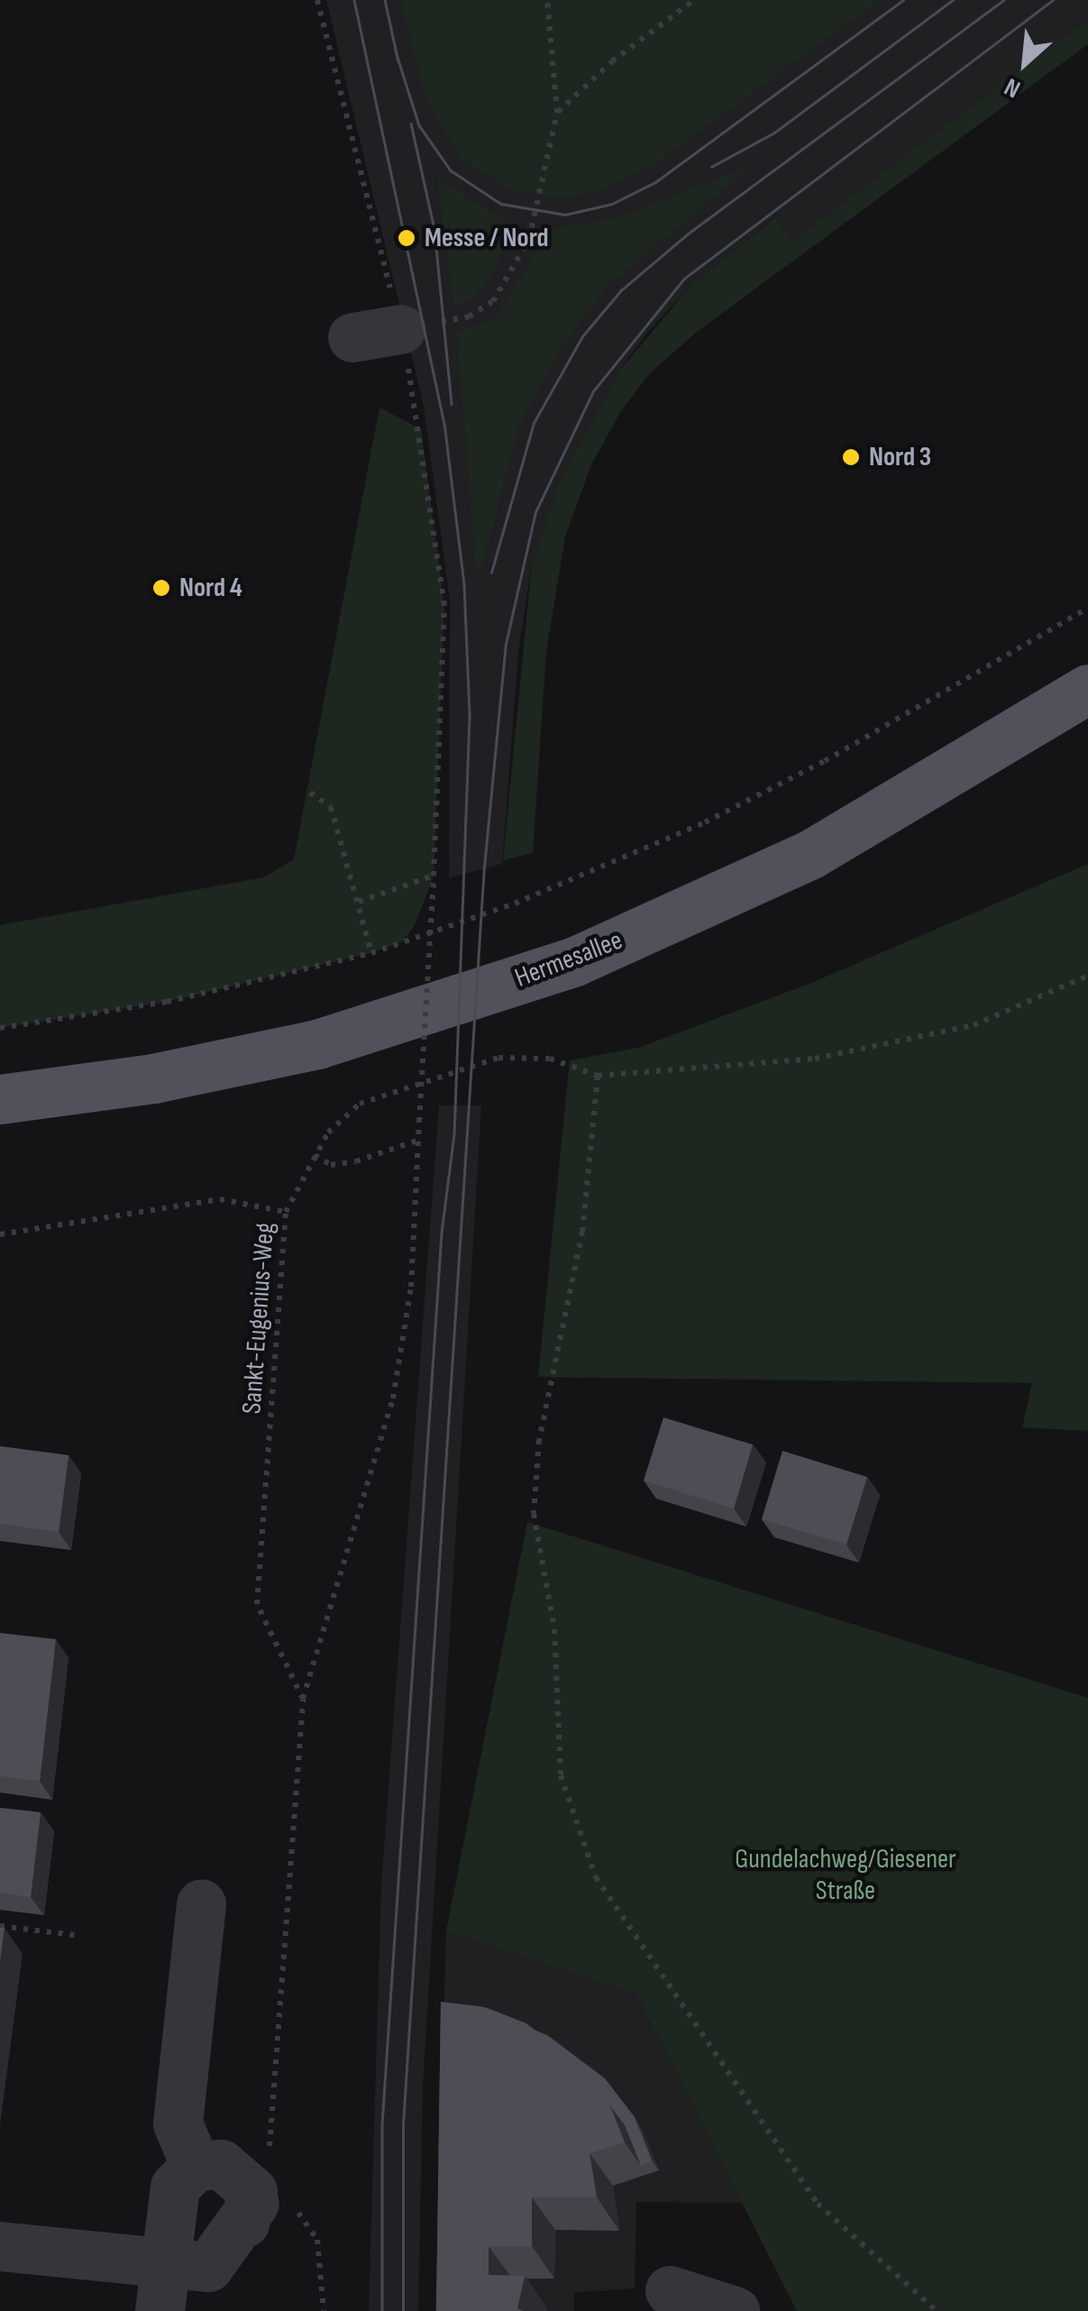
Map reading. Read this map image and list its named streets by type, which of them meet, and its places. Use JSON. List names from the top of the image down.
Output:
{
  "streets": {
    "main road": ["Hermesallee"],
    "path": ["Sankt-Eugenius-Weg"]
  },
  "parks": ["Gundelachweg/Giesener Straße"],
  "places": ["Messe / Nord", "Nord 3", "Nord 4"],
  "north": "bottom left"
}
